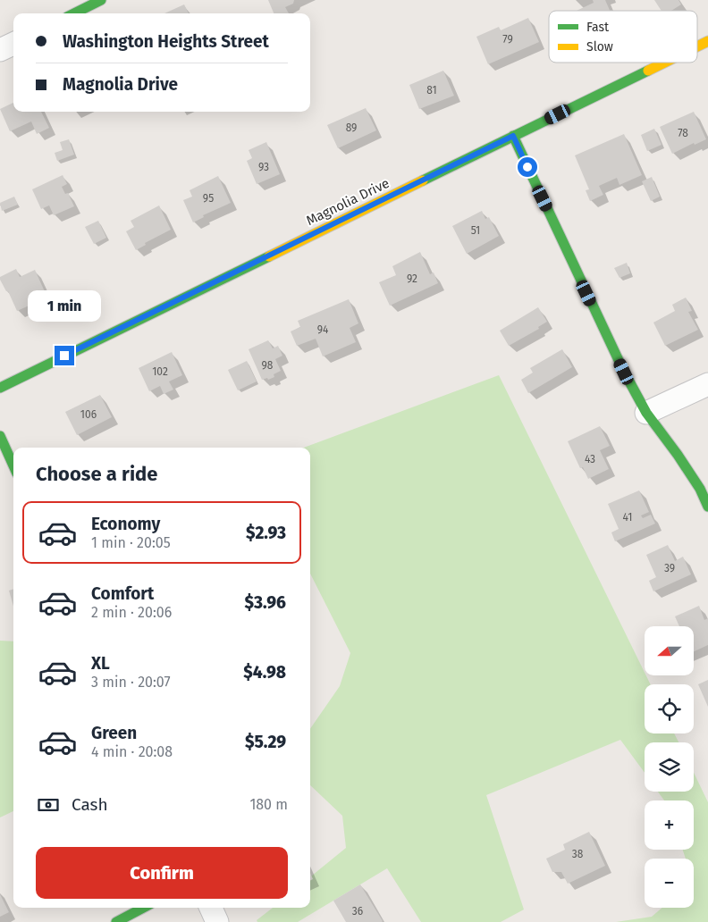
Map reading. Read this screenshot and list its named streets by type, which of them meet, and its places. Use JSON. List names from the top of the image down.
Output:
{
  "streets": {
    "street": ["Magnolia Drive"]
  },
  "house_numbers": [
    "79",
    "81",
    "89",
    "78",
    "93",
    "95",
    "51",
    "92",
    "94",
    "98",
    "102",
    "106",
    "43",
    "41",
    "39",
    "38",
    "36"
  ],
  "legend": ["Fast", "Slow"],
  "north": "left",
  "page": {
    "banner": ["Washington Heights Street", "Magnolia Drive"],
    "bubble": "1 min",
    "heading": "Choose a ride",
    "list": [
      {
        "name": "Economy",
        "note": "1 min · 20:05",
        "value": "$2.93"
      },
      {
        "name": "Comfort",
        "note": "2 min · 20:06",
        "value": "$3.96"
      },
      {
        "name": "XL",
        "note": "3 min · 20:07",
        "value": "$4.98"
      },
      {
        "name": "Green",
        "note": "4 min · 20:08",
        "value": "$5.29"
      }
    ],
    "map_buttons": ["+", "−"],
    "pay": ["Cash", "180 m"],
    "buttons": "Confirm"
  }
}
